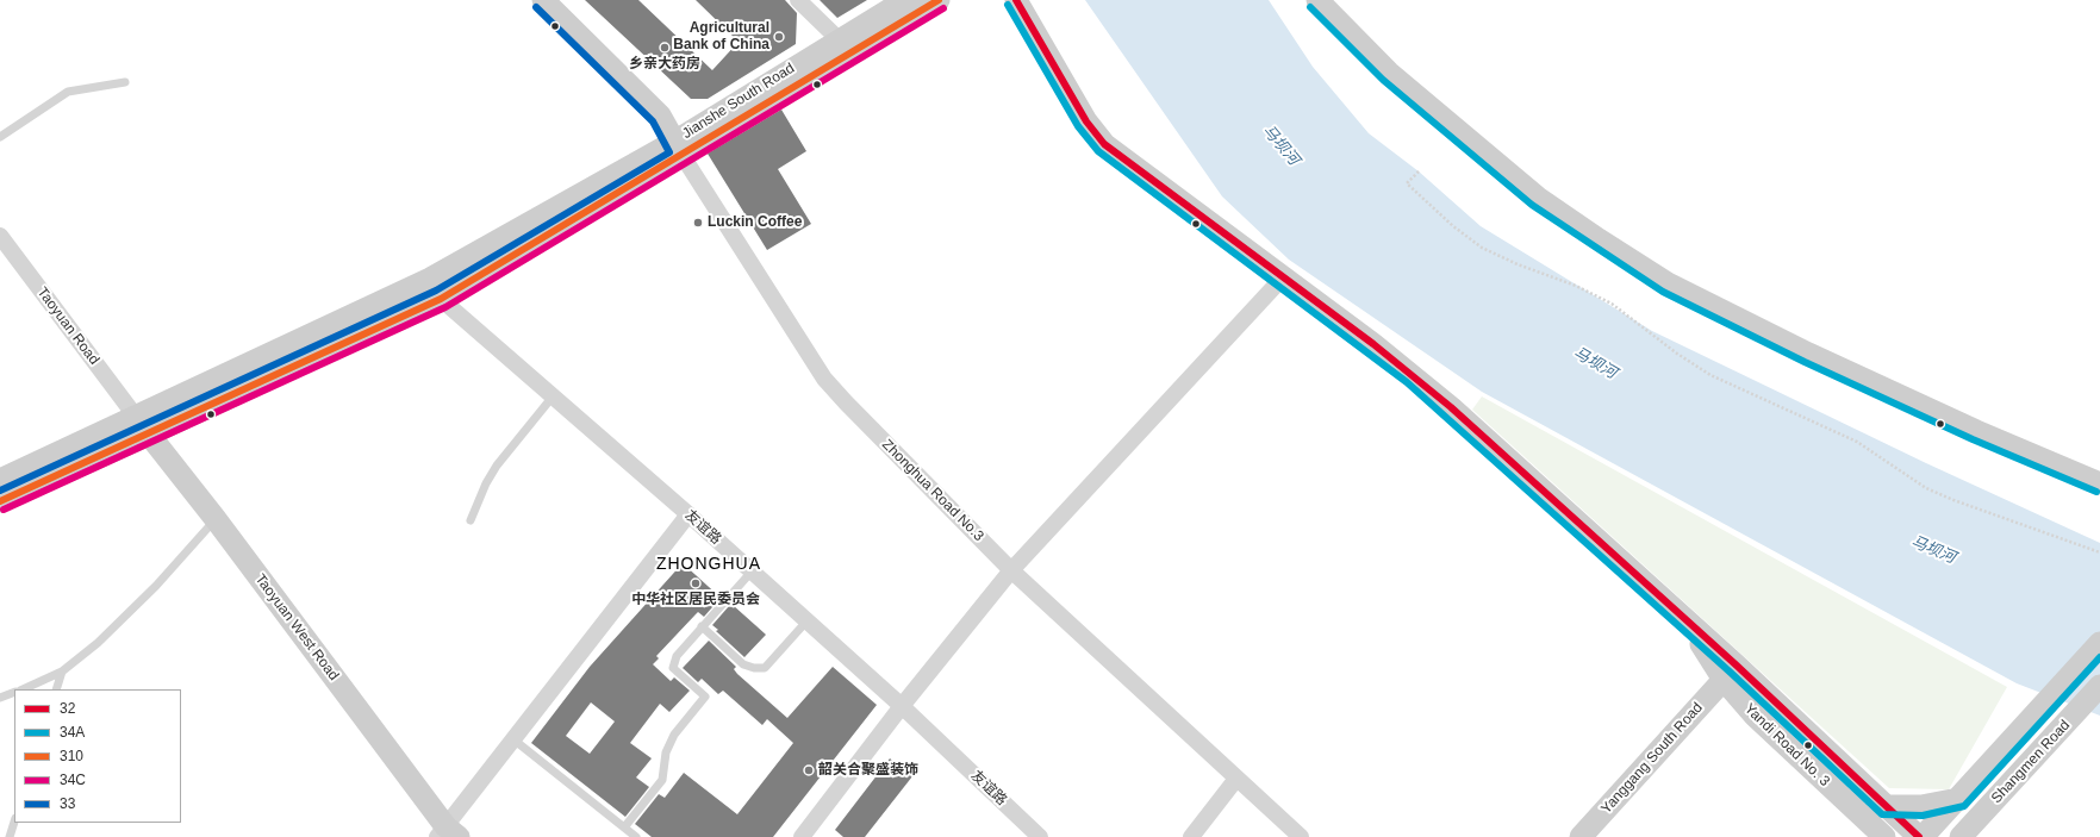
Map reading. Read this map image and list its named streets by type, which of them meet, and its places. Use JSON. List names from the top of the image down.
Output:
{
  "streets": {
    "main road": [
      "Jianshe South Road",
      "Taoyuan West Road",
      "Yandi Road No. 3",
      "Yanggang South Road",
      "Shangmen Road"
    ],
    "street": ["Taoyuan Road", "Zhonghua Road No.3", "友谊路"]
  },
  "crossings": [
    ["Jianshe South Road", "Taoyuan Road"],
    ["Jianshe South Road", "Zhonghua Road No.3"],
    ["Jianshe South Road", "友谊路"],
    ["Jianshe South Road", "Taoyuan West Road"],
    ["Taoyuan Road", "Taoyuan West Road"],
    ["Yandi Road No. 3", "Yanggang South Road"]
  ],
  "districts": ["ZHONGHUA"],
  "water": ["马坝河"],
  "places": [
    "Agricultural Bank of China",
    "乡亲大药房",
    "Luckin Coffee",
    "中华社区居民委员会",
    "韶关合聚盛装饰"
  ],
  "lines": [
    "transit line 32",
    "transit line 310",
    "transit line 34A",
    "transit line 33",
    "transit line 34C"
  ],
  "legend": [
    "32",
    "34A",
    "310",
    "34C",
    "33"
  ]
}
